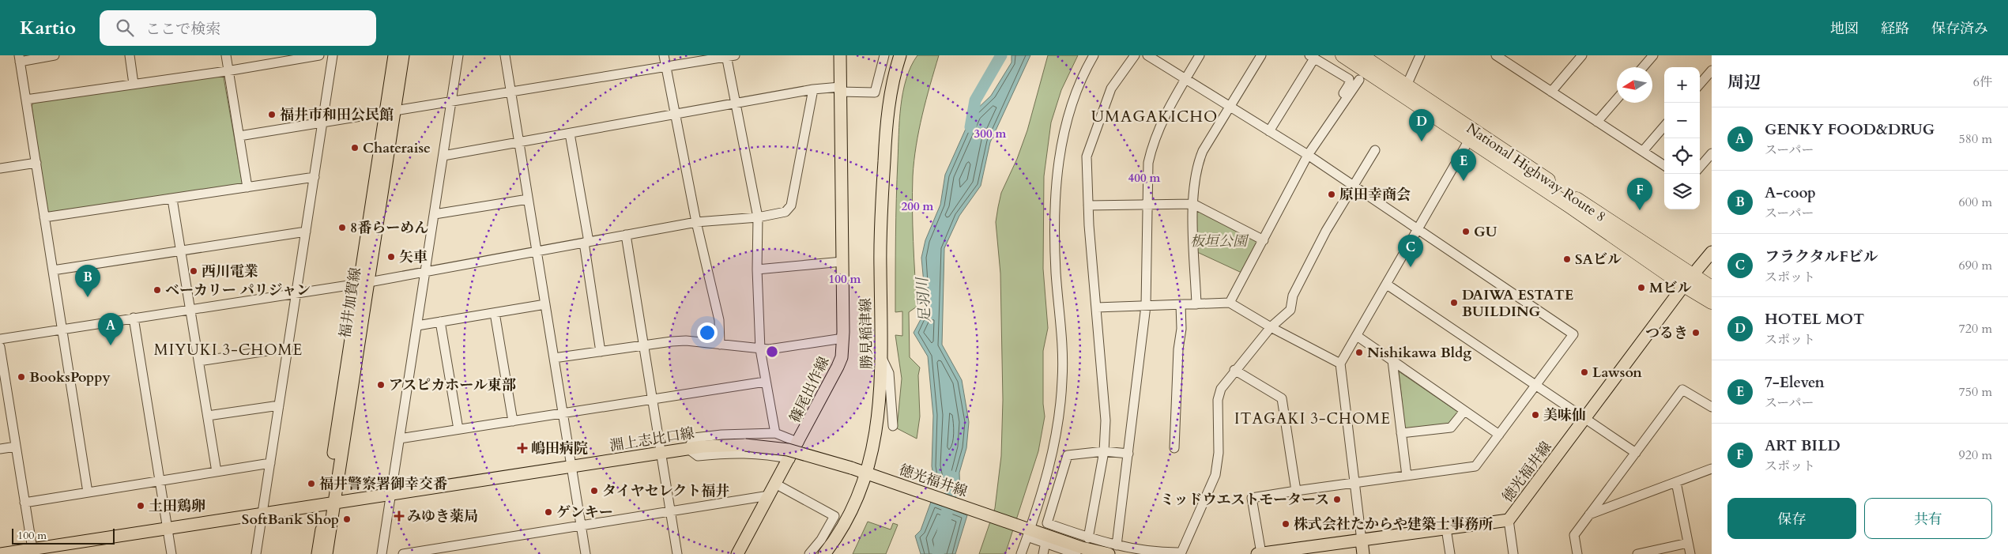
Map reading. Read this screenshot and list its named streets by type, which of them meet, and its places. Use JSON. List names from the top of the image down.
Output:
{
  "streets": {
    "highway": ["National Highway Route 8"],
    "main road": [
      "福井加賀線",
      "勝見稲津線",
      "篠尾出作線",
      "淵上志比口線",
      "徳光福井線"
    ]
  },
  "crossings": [
    ["National Highway Route 8", "徳光福井線"],
    ["福井加賀線", "淵上志比口線"],
    ["勝見稲津線", "徳光福井線"],
    ["淵上志比口線", "徳光福井線"]
  ],
  "districts": ["UMAGAKICHO", "MIYUKI 3-CHOME", "ITAGAKI 3-CHOME"],
  "water": ["足羽川"],
  "parks": ["板垣公園"],
  "places": {
    "other": [
      "福井市和田公民館",
      "Chateraise",
      "原田幸商会",
      "8番らーめん",
      "GU",
      "矢車",
      "SAビル",
      "西川電業",
      "Mビル",
      "ベーカリー パリジャン",
      "DAIWA ESTATE BUILDING",
      "つるき",
      "Nishikawa Bldg",
      "Lawson",
      "BooksPoppy",
      "アスピカホール東部",
      "美味仙",
      "福井警察署御幸交番",
      "タイヤセレクト福井",
      "ミッドウエストモータース",
      "土田鶏卵",
      "ゲンキー",
      "SoftBank Shop",
      "株式会社たからや建築士事務所"
    ],
    "health": ["嶋田病院", "みゆき薬局"]
  },
  "scale_bar": "100 m",
  "north": "left",
  "page": {
    "header": "Kartio",
    "search": "ここで検索",
    "nav": ["地図", "経路", "保存済み"],
    "heading": ["周辺", "6件"],
    "map_buttons": ["+", "−"],
    "list": [
      {
        "mark": "A",
        "name": "GENKY FOOD&DRUG",
        "note": "スーパー",
        "value": "580 m"
      },
      {
        "mark": "B",
        "name": "A-coop",
        "note": "スーパー",
        "value": "600 m"
      },
      {
        "mark": "C",
        "name": "フラクタルFビル",
        "note": "スポット",
        "value": "690 m"
      },
      {
        "mark": "D",
        "name": "HOTEL MOT",
        "note": "スポット",
        "value": "720 m"
      },
      {
        "mark": "E",
        "name": "7-Eleven",
        "note": "スーパー",
        "value": "750 m"
      },
      {
        "mark": "F",
        "name": "ART BILD",
        "note": "スポット",
        "value": "920 m"
      }
    ],
    "pins": [
      "D",
      "E",
      "F",
      "C",
      "B",
      "A"
    ],
    "buttons": ["保存", "共有"],
    "scale": "100 m"
  },
  "rings": [
    "300 m",
    "400 m",
    "200 m",
    "100 m"
  ]
}
